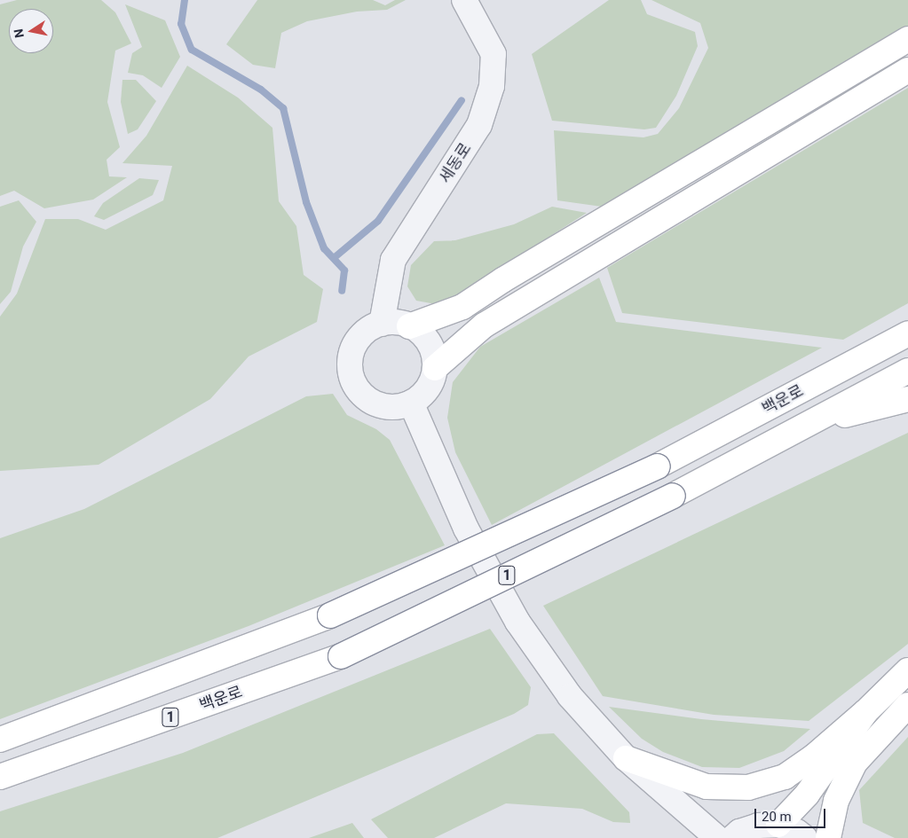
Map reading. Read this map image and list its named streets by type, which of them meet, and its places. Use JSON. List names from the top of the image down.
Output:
{
  "streets": {
    "highway": ["백운로", "1"],
    "street": ["세동로"]
  },
  "crossings": [
    ["백운로", "1"]
  ],
  "scale_bar": "20 m",
  "north": "left"
}
